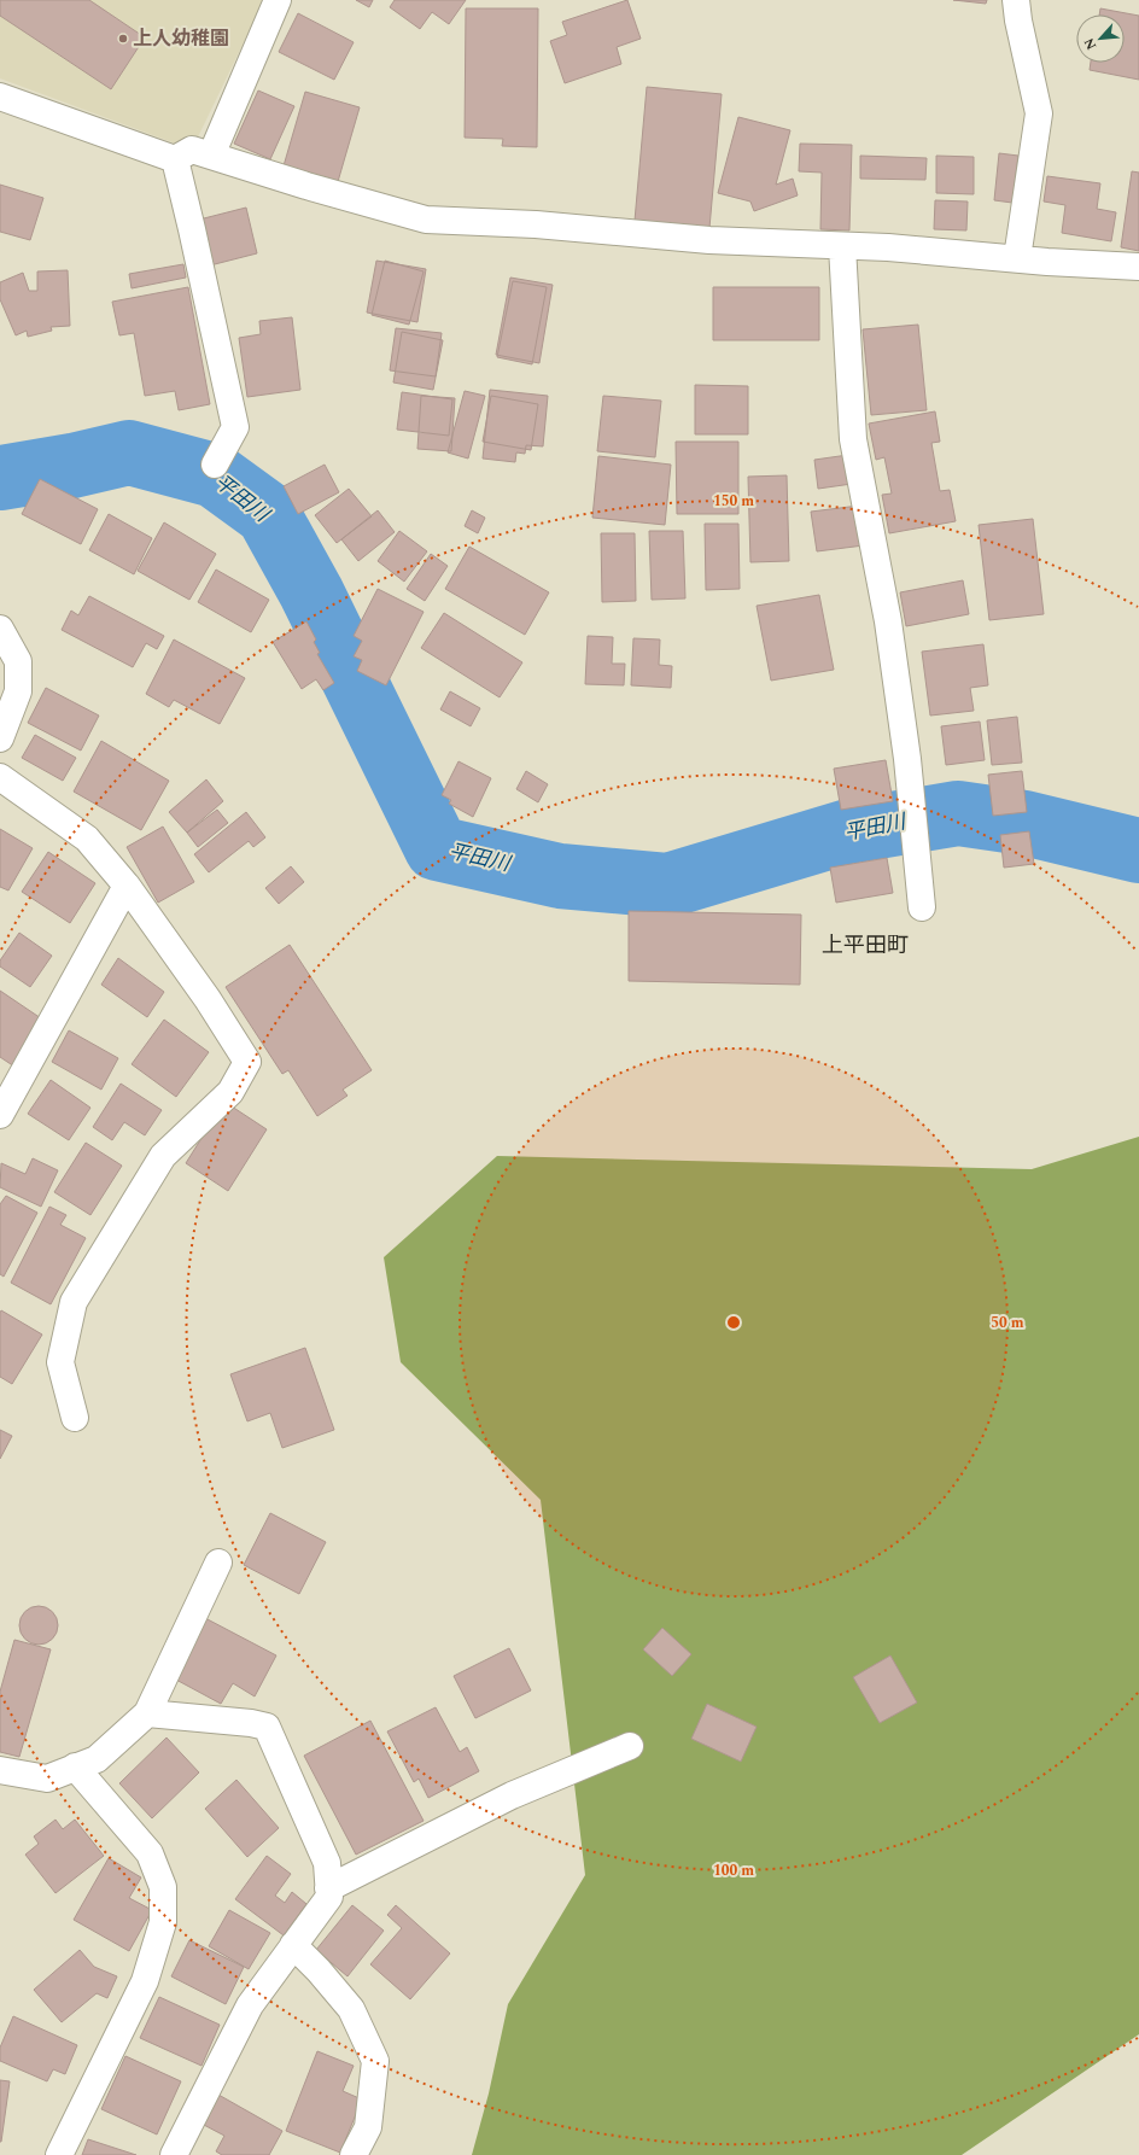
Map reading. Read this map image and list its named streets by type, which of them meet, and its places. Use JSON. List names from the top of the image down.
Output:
{
  "districts": ["上平田町"],
  "water": ["平田川"],
  "places": ["上人幼稚園"],
  "north": "bottom left",
  "rings": ["150 m", "50 m", "100 m"]
}
